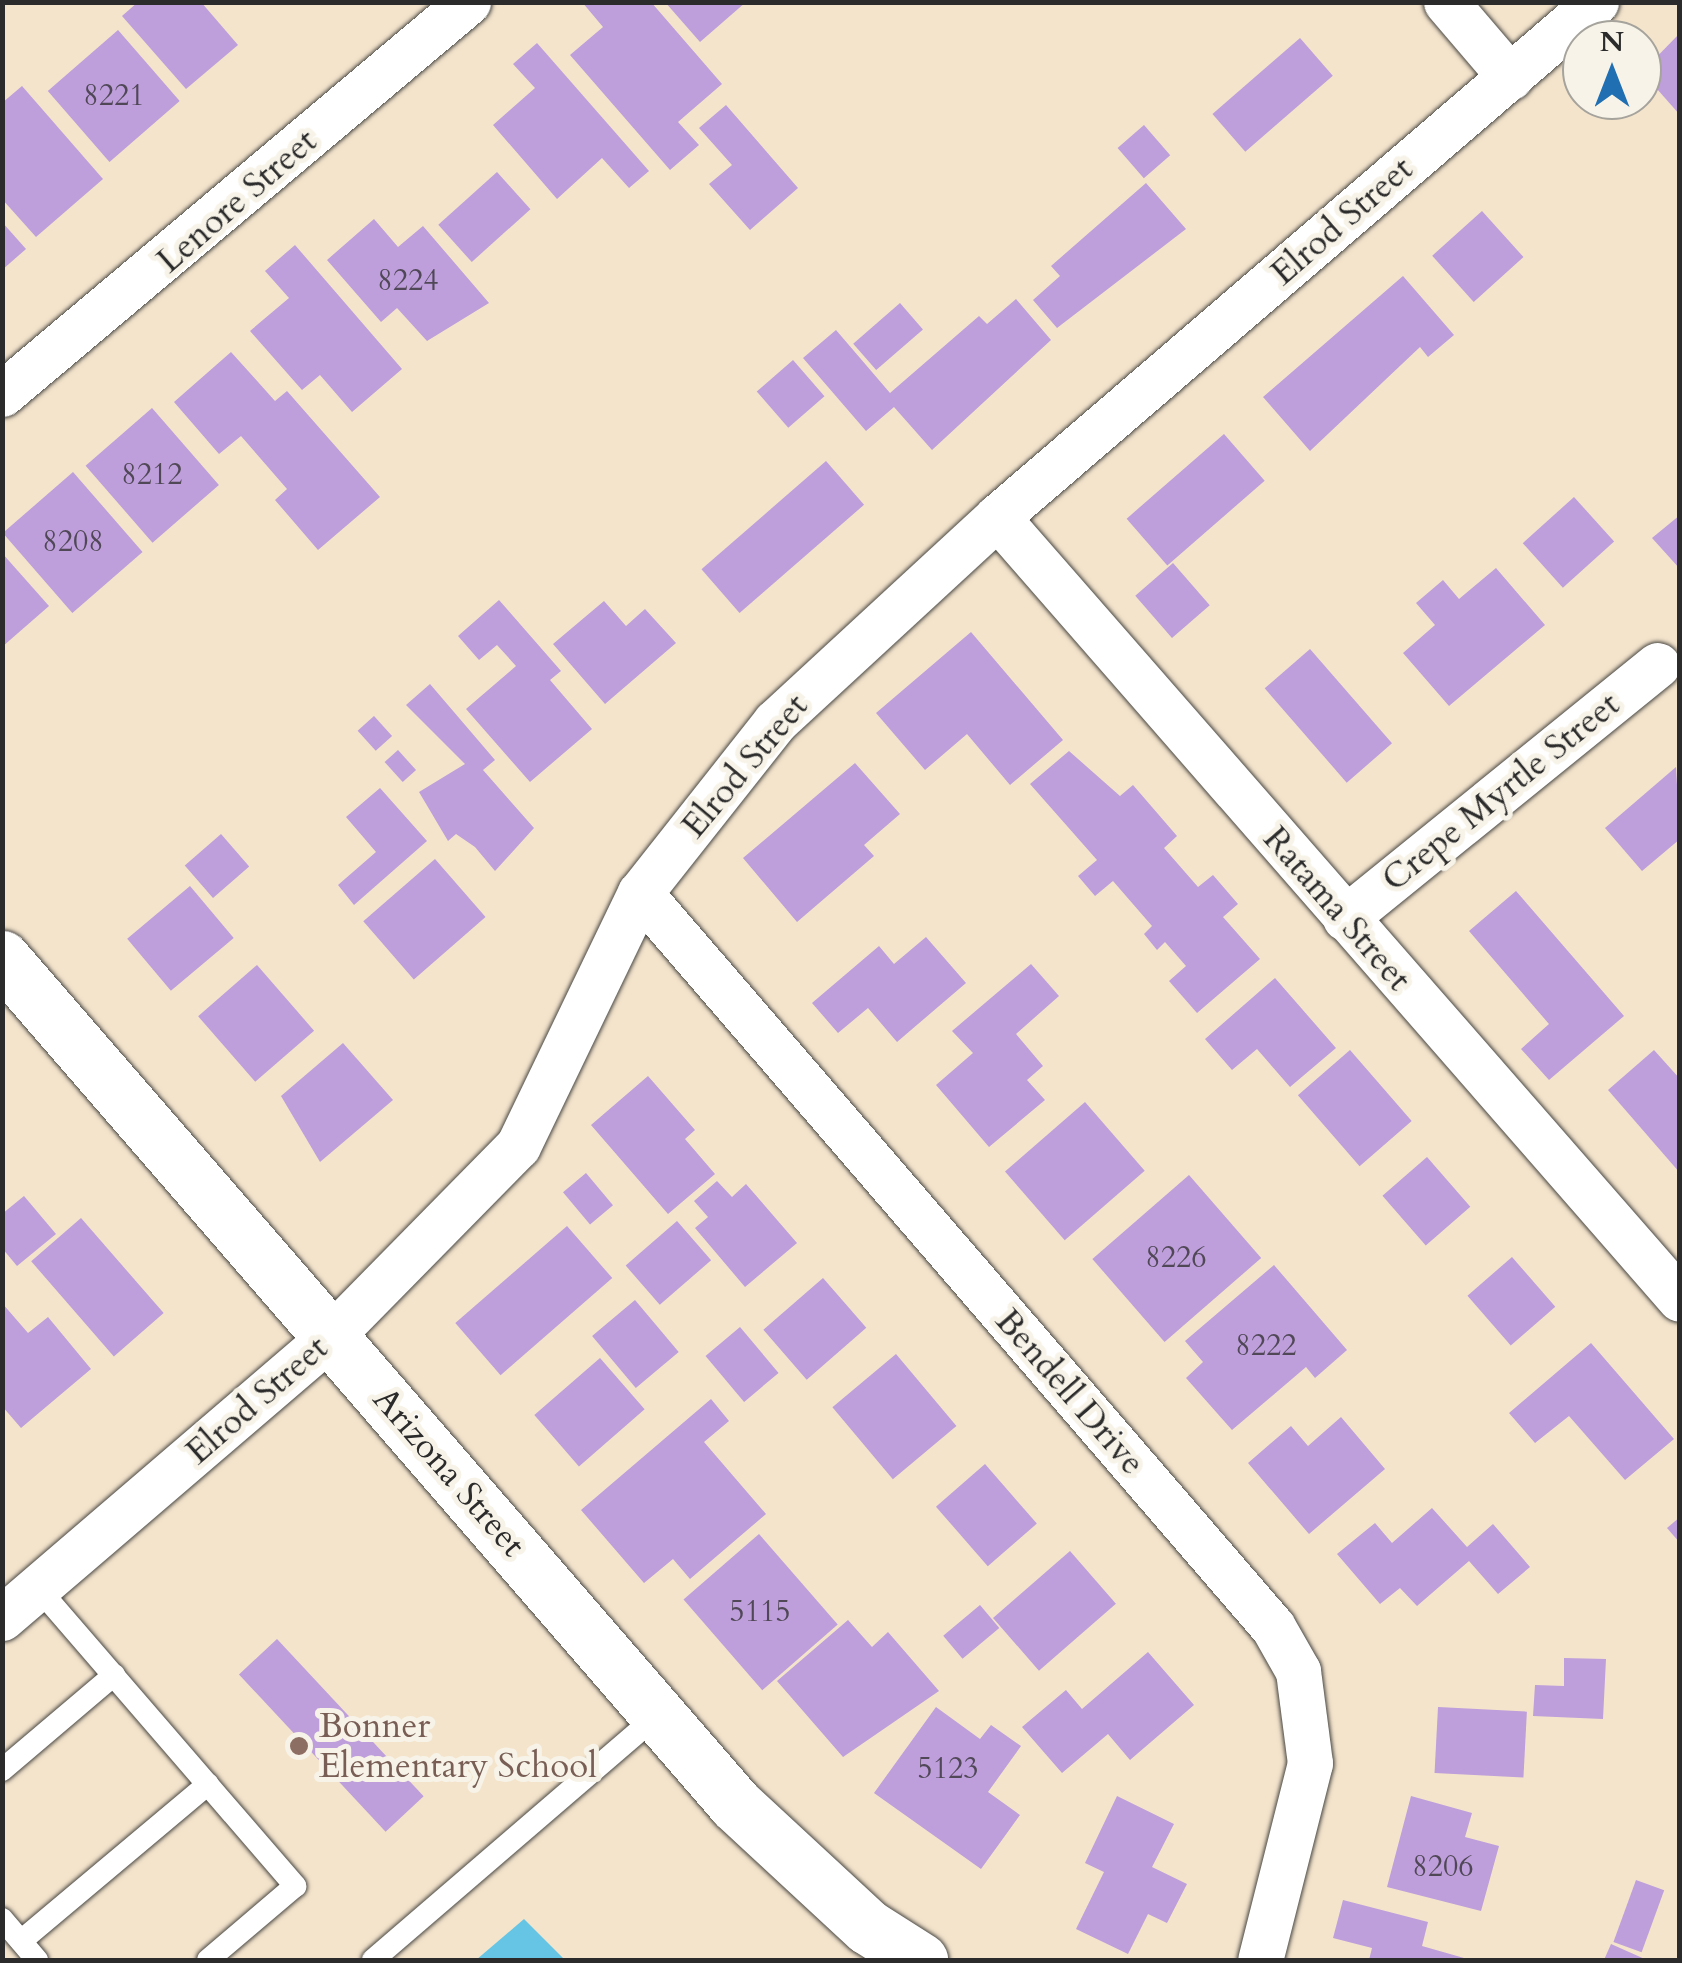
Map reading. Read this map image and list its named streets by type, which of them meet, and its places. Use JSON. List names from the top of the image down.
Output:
{
  "streets": {
    "street": [
      "Lenore Street",
      "Elrod Street",
      "Crepe Myrtle Street",
      "Ratama Street",
      "Bendell Drive",
      "Arizona Street"
    ]
  },
  "crossings": [
    ["Elrod Street", "Ratama Street"],
    ["Elrod Street", "Bendell Drive"],
    ["Elrod Street", "Arizona Street"],
    ["Crepe Myrtle Street", "Ratama Street"]
  ],
  "places": ["Bonner Elementary School"],
  "house_numbers": [
    "8221",
    "8224",
    "8212",
    "8208",
    "8226",
    "8222",
    "5115",
    "5123",
    "8206"
  ],
  "north": "top"
}
